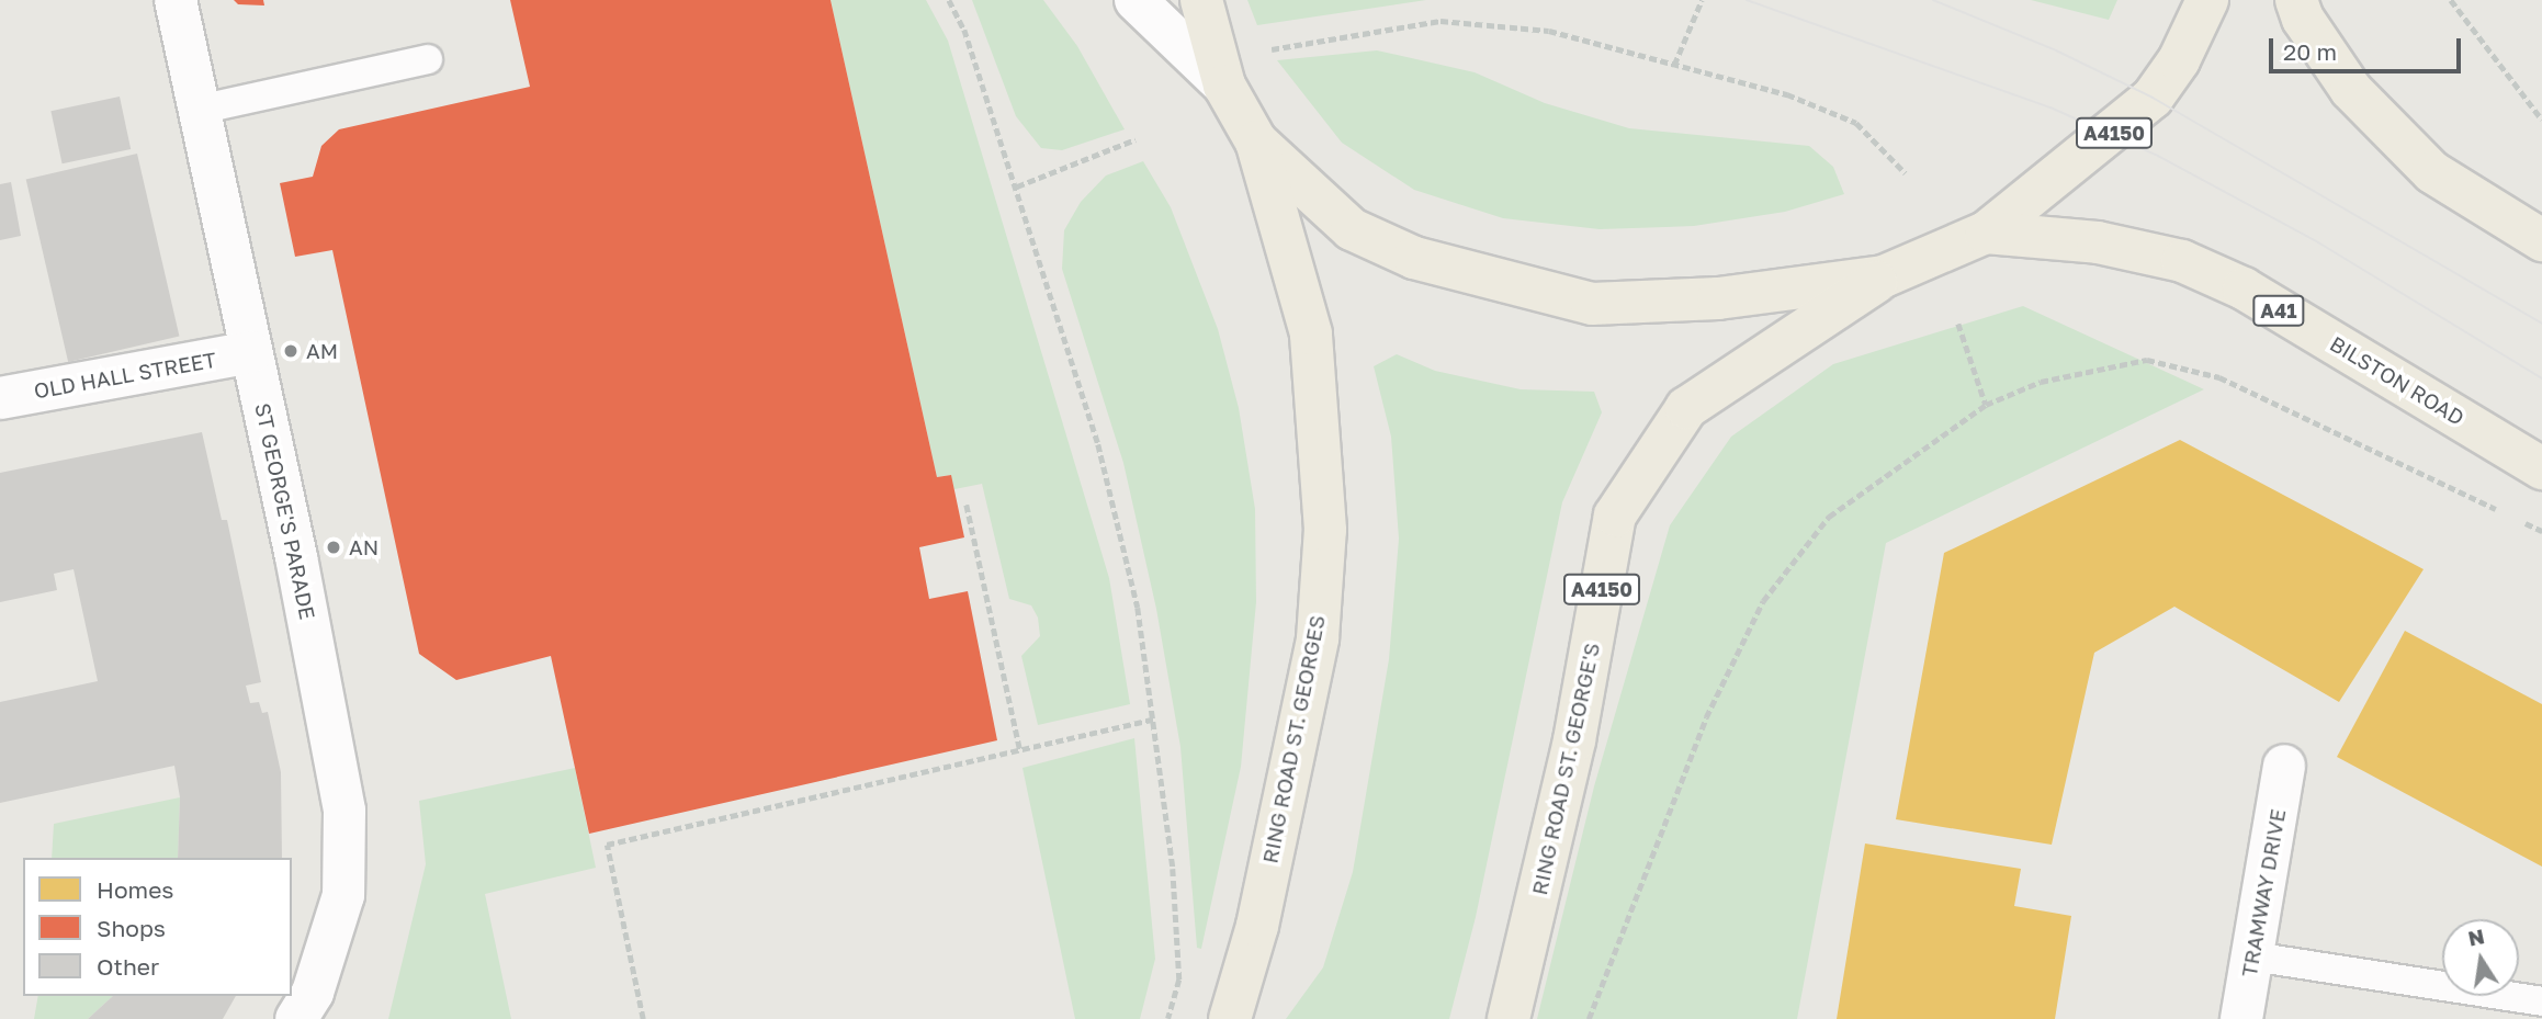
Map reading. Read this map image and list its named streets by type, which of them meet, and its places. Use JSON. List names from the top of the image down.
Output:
{
  "streets": {
    "highway": [
      "A4150",
      "A41",
      "BILSTON ROAD",
      "RING ROAD ST. GEORGES",
      "RING ROAD ST. GEORGE'S"
    ],
    "street": ["OLD HALL STREET", "ST GEORGE'S PARADE", "TRAMWAY DRIVE"]
  },
  "crossings": [
    ["A4150", "BILSTON ROAD"],
    ["A4150", "RING ROAD ST. GEORGES"],
    ["A4150", "RING ROAD ST. GEORGE'S"],
    ["OLD HALL STREET", "ST GEORGE'S PARADE"]
  ],
  "places": ["AM", "AN"],
  "legend": ["Homes", "Shops", "Other"],
  "scale_bar": "20 m",
  "north": "top"
}
